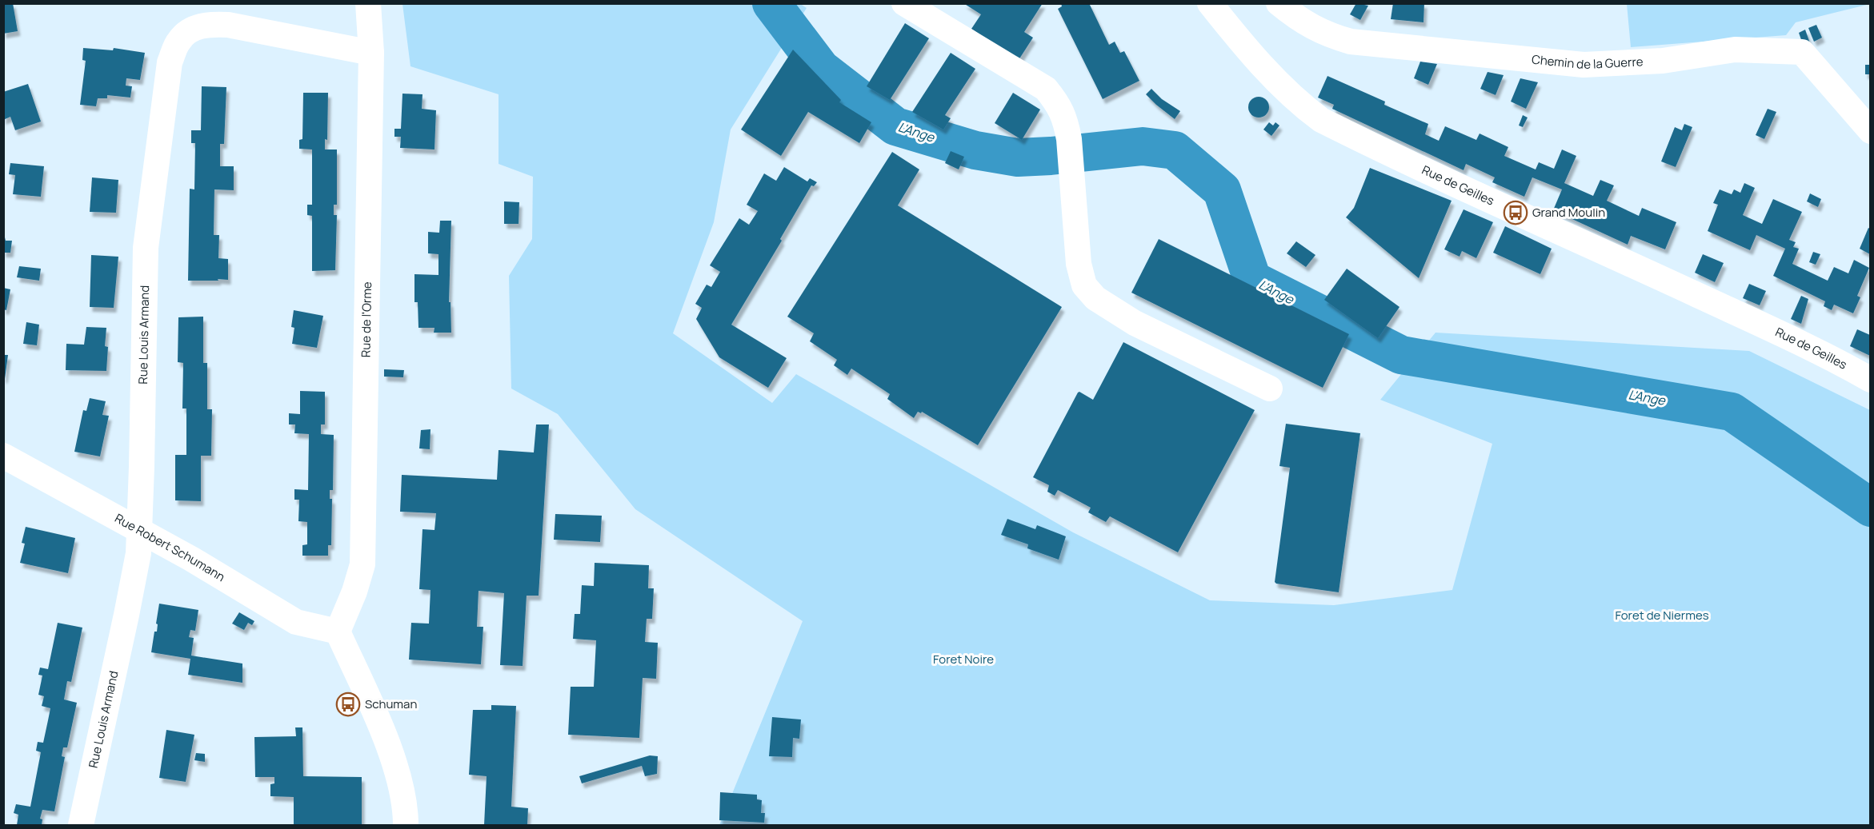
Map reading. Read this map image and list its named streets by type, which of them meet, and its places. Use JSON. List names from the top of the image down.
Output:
{
  "streets": {
    "street": [
      "Chemin de la Guerre",
      "Rue de Geilles",
      "Rue de l'Orme",
      "Rue Louis Armand",
      "Rue Robert Schumann"
    ]
  },
  "crossings": [
    ["Rue de l'Orme", "Rue Louis Armand"],
    ["Rue de l'Orme", "Rue Robert Schumann"],
    ["Rue Louis Armand", "Rue Robert Schumann"]
  ],
  "water": ["L'Ange"],
  "parks": ["Foret de Niermes", "Foret Noire"],
  "places": {
    "bus stop": ["Grand Moulin", "Schuman"]
  }
}
